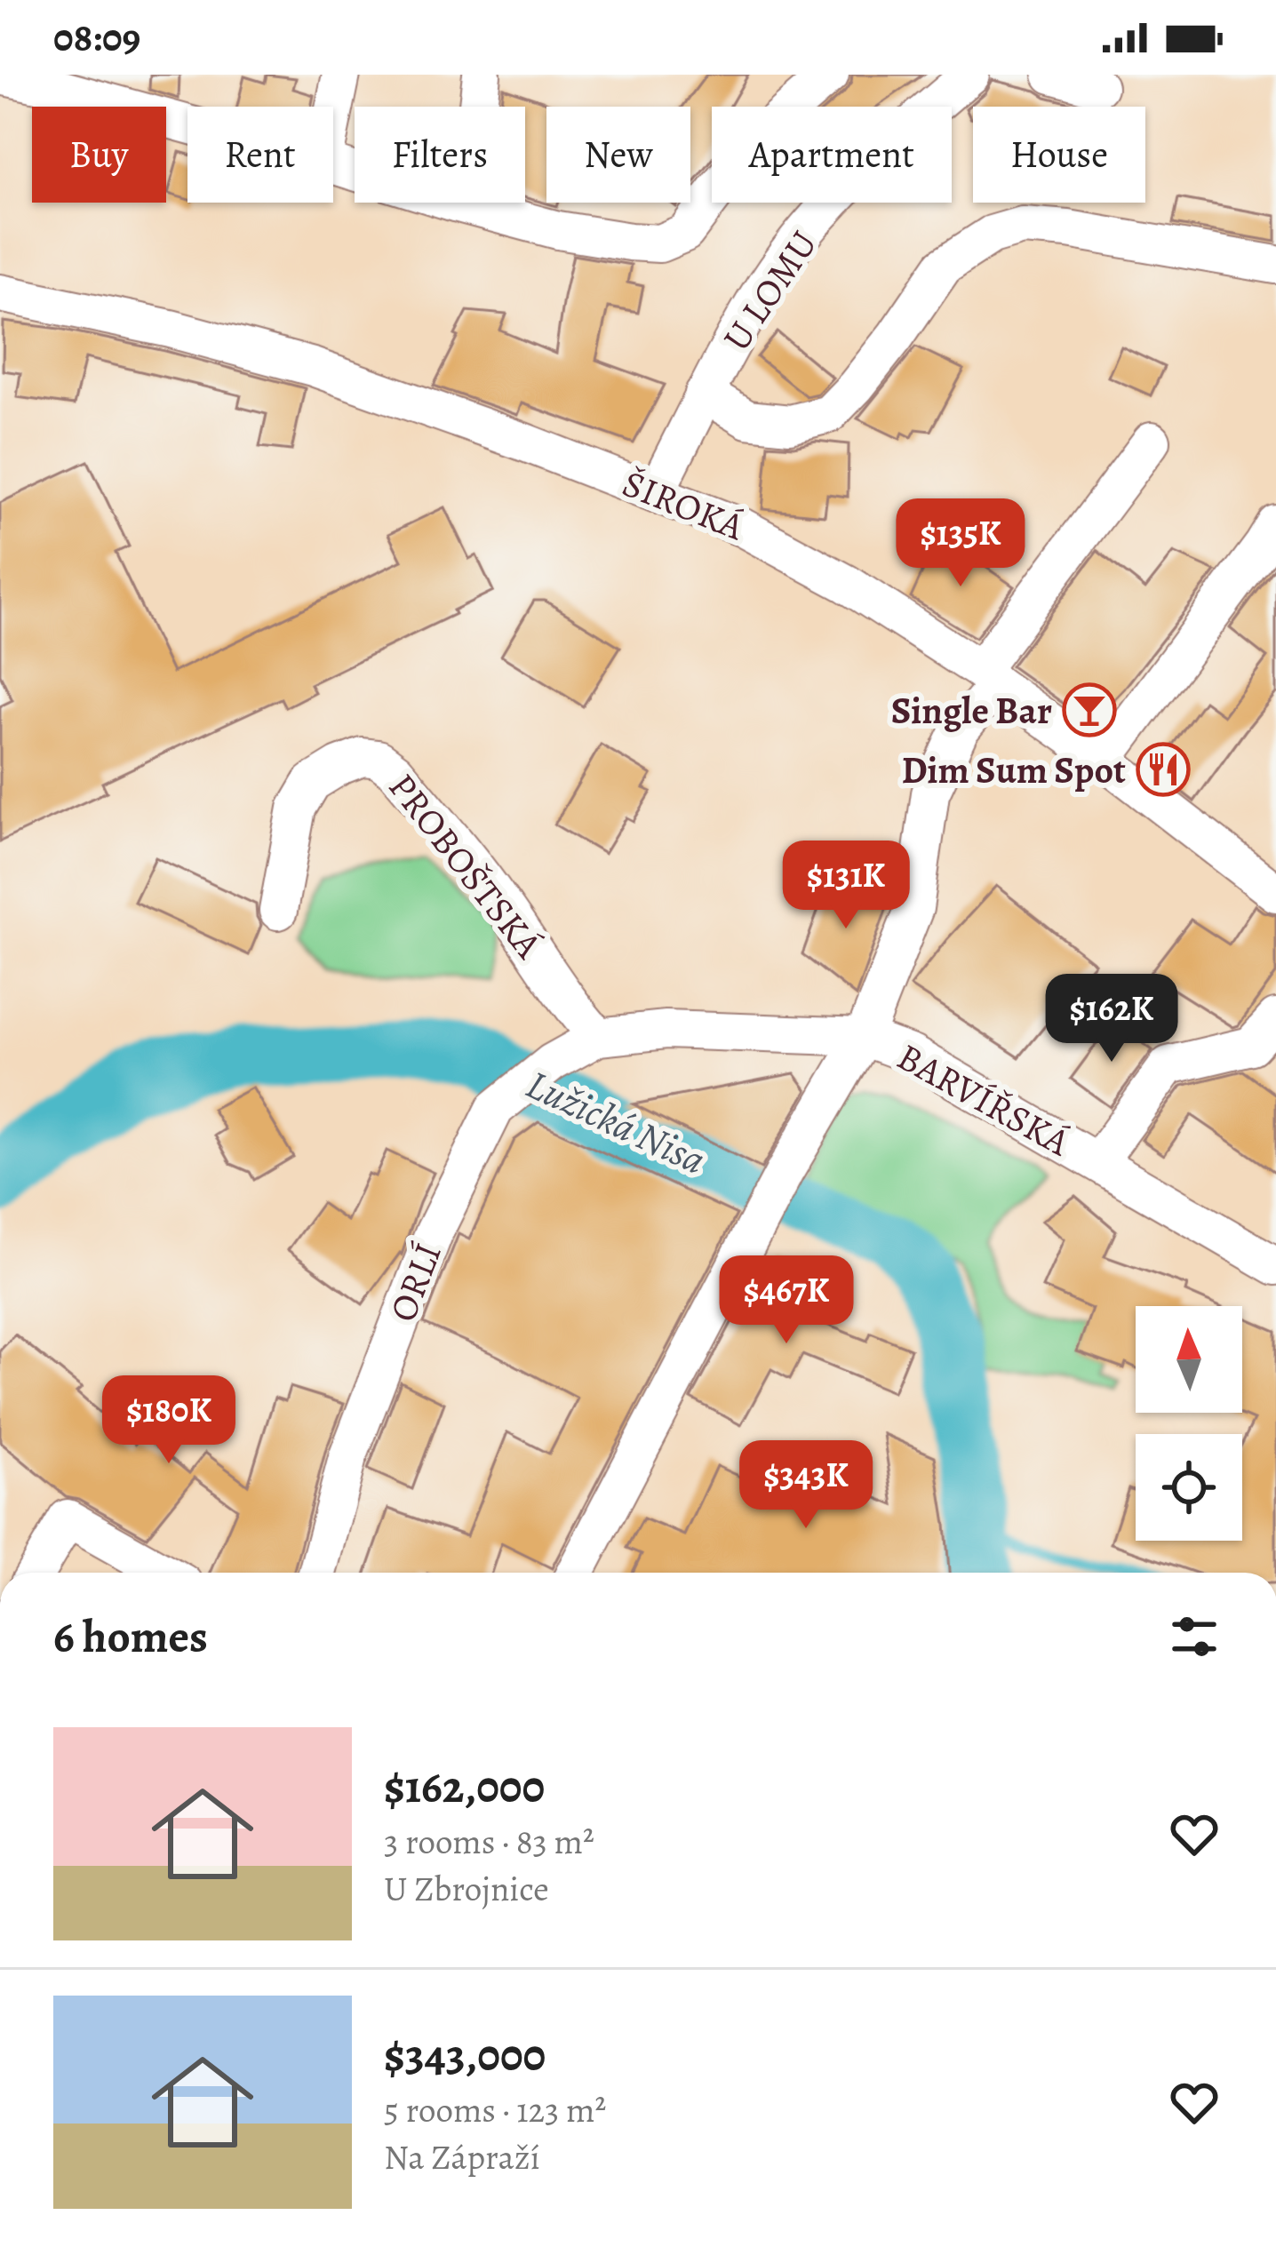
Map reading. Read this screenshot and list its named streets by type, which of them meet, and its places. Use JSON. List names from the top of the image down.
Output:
{
  "streets": {
    "street": [
      "U LOMU",
      "ŠIROKÁ",
      "PROBOŠTSKÁ",
      "BARVÍŘSKÁ",
      "ORLÍ"
    ]
  },
  "crossings": [
    ["U LOMU", "ŠIROKÁ"],
    ["PROBOŠTSKÁ", "BARVÍŘSKÁ"],
    ["PROBOŠTSKÁ", "ORLÍ"],
    ["BARVÍŘSKÁ", "ORLÍ"]
  ],
  "water": ["Lužická Nisa"],
  "places": {
    "bar": ["Single Bar"],
    "restaurant": ["Dim Sum Spot"]
  },
  "north": "top",
  "page": {
    "status": "08:09",
    "chip": [
      "Buy",
      "Rent",
      "Filters",
      "New",
      "Apartment",
      "House"
    ],
    "price": [
      "$135K",
      "$131K",
      "$162K",
      "$467K",
      "$180K",
      "$343K"
    ],
    "heading": "6 homes",
    "list": [
      {
        "name": "$162,000",
        "note": "3 rooms · 83 m² · U Zbrojnice"
      },
      {
        "name": "$343,000",
        "note": "5 rooms · 123 m² · Na Zápraží"
      }
    ]
  }
}
